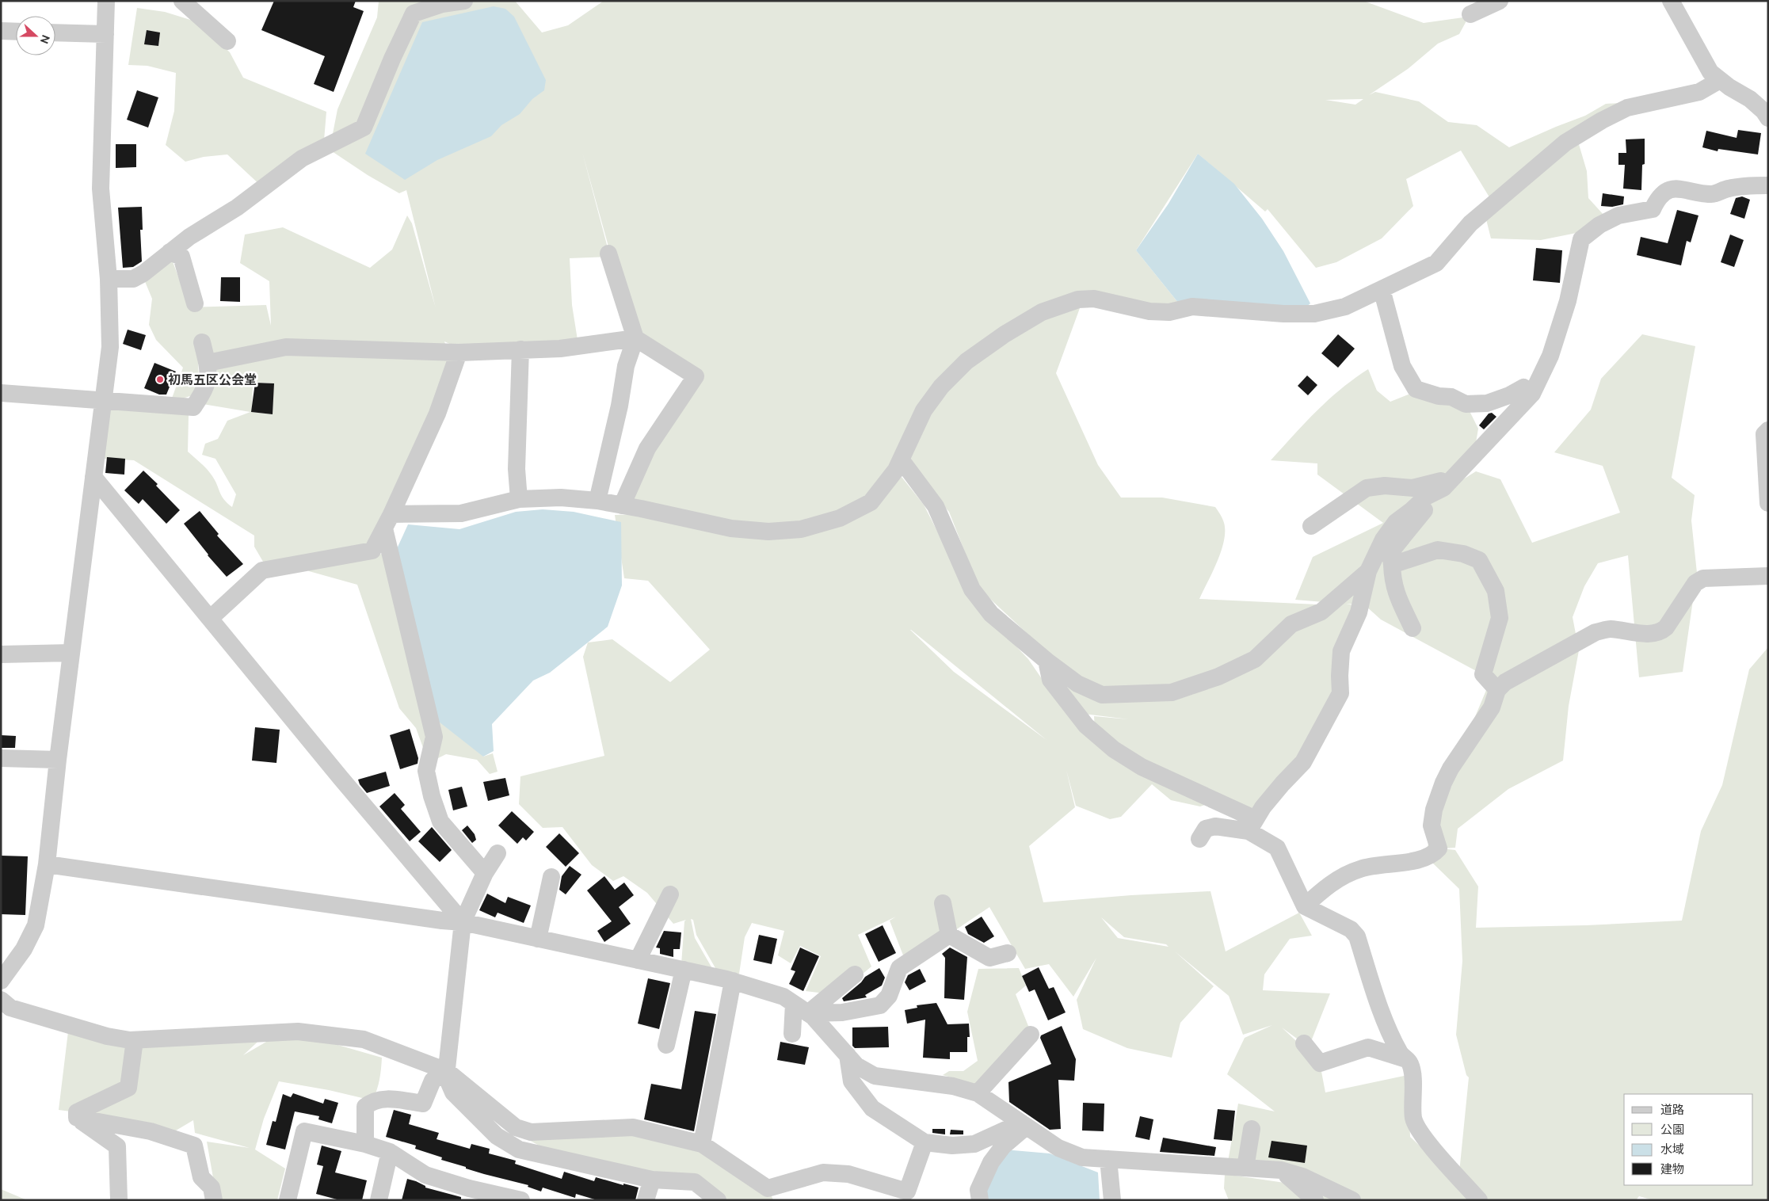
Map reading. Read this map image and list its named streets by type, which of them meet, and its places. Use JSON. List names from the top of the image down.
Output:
{
  "places": ["初馬五区公会堂"],
  "legend": [
    "道路",
    "公園",
    "水域",
    "建物"
  ],
  "north": "right"
}
